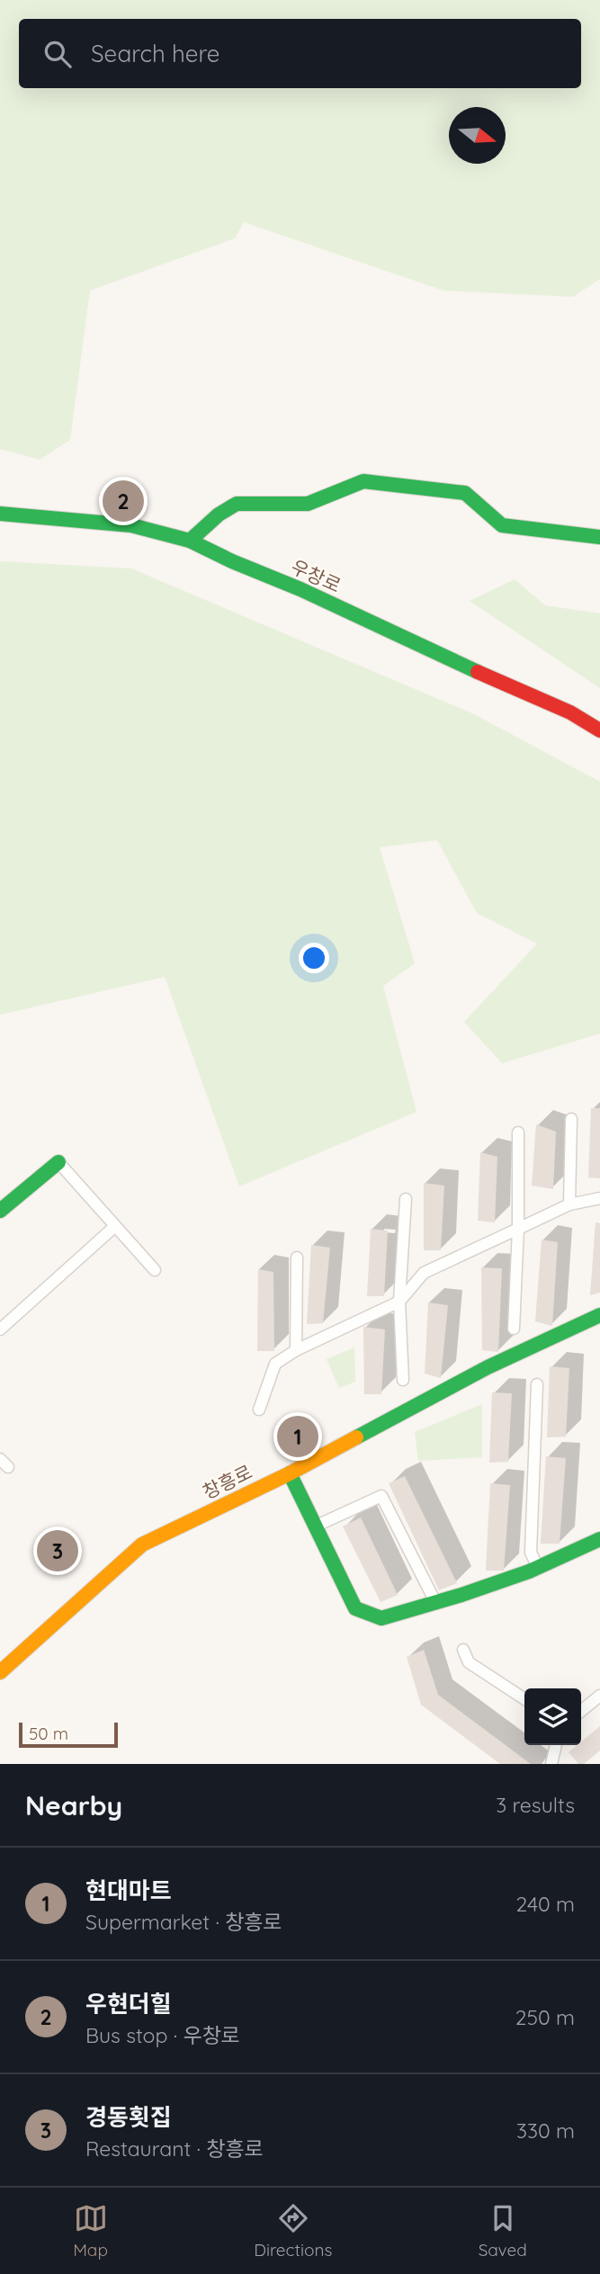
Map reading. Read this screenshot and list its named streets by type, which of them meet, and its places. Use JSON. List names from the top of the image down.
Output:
{
  "streets": {
    "street": ["우창로", "창흥로"]
  },
  "scale_bar": "50 m",
  "north": "right",
  "page": {
    "search": "Search here",
    "pins": ["2", "1", "3"],
    "scale": "50 m",
    "heading": ["Nearby", "3 results"],
    "list": [
      {
        "mark": "1",
        "name": "현대마트",
        "note": "Supermarket · 창흥로",
        "value": "240 m"
      },
      {
        "mark": "2",
        "name": "우현더힐",
        "note": "Bus stop · 우창로",
        "value": "250 m"
      },
      {
        "mark": "3",
        "name": "경동횟집",
        "note": "Restaurant · 창흥로",
        "value": "330 m"
      }
    ],
    "nav": ["Map", "Directions", "Saved"]
  }
}
